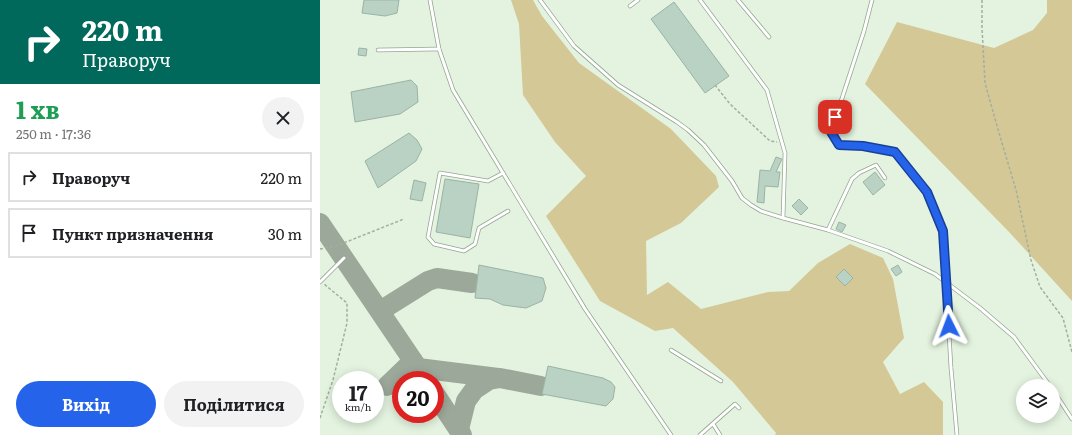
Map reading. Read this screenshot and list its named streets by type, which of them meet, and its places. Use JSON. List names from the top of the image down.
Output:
{
  "page": {
    "turn": ["220 m", "Праворуч"],
    "heading": ["1 хв", "250 m · 17:36"],
    "list": [
      {
        "name": "Праворуч",
        "value": "220 m"
      },
      {
        "name": "Пункт призначення",
        "value": "30 m"
      }
    ],
    "speed": "17 km/h",
    "limit": "20",
    "buttons": ["Вихід", "Поділитися"]
  }
}
